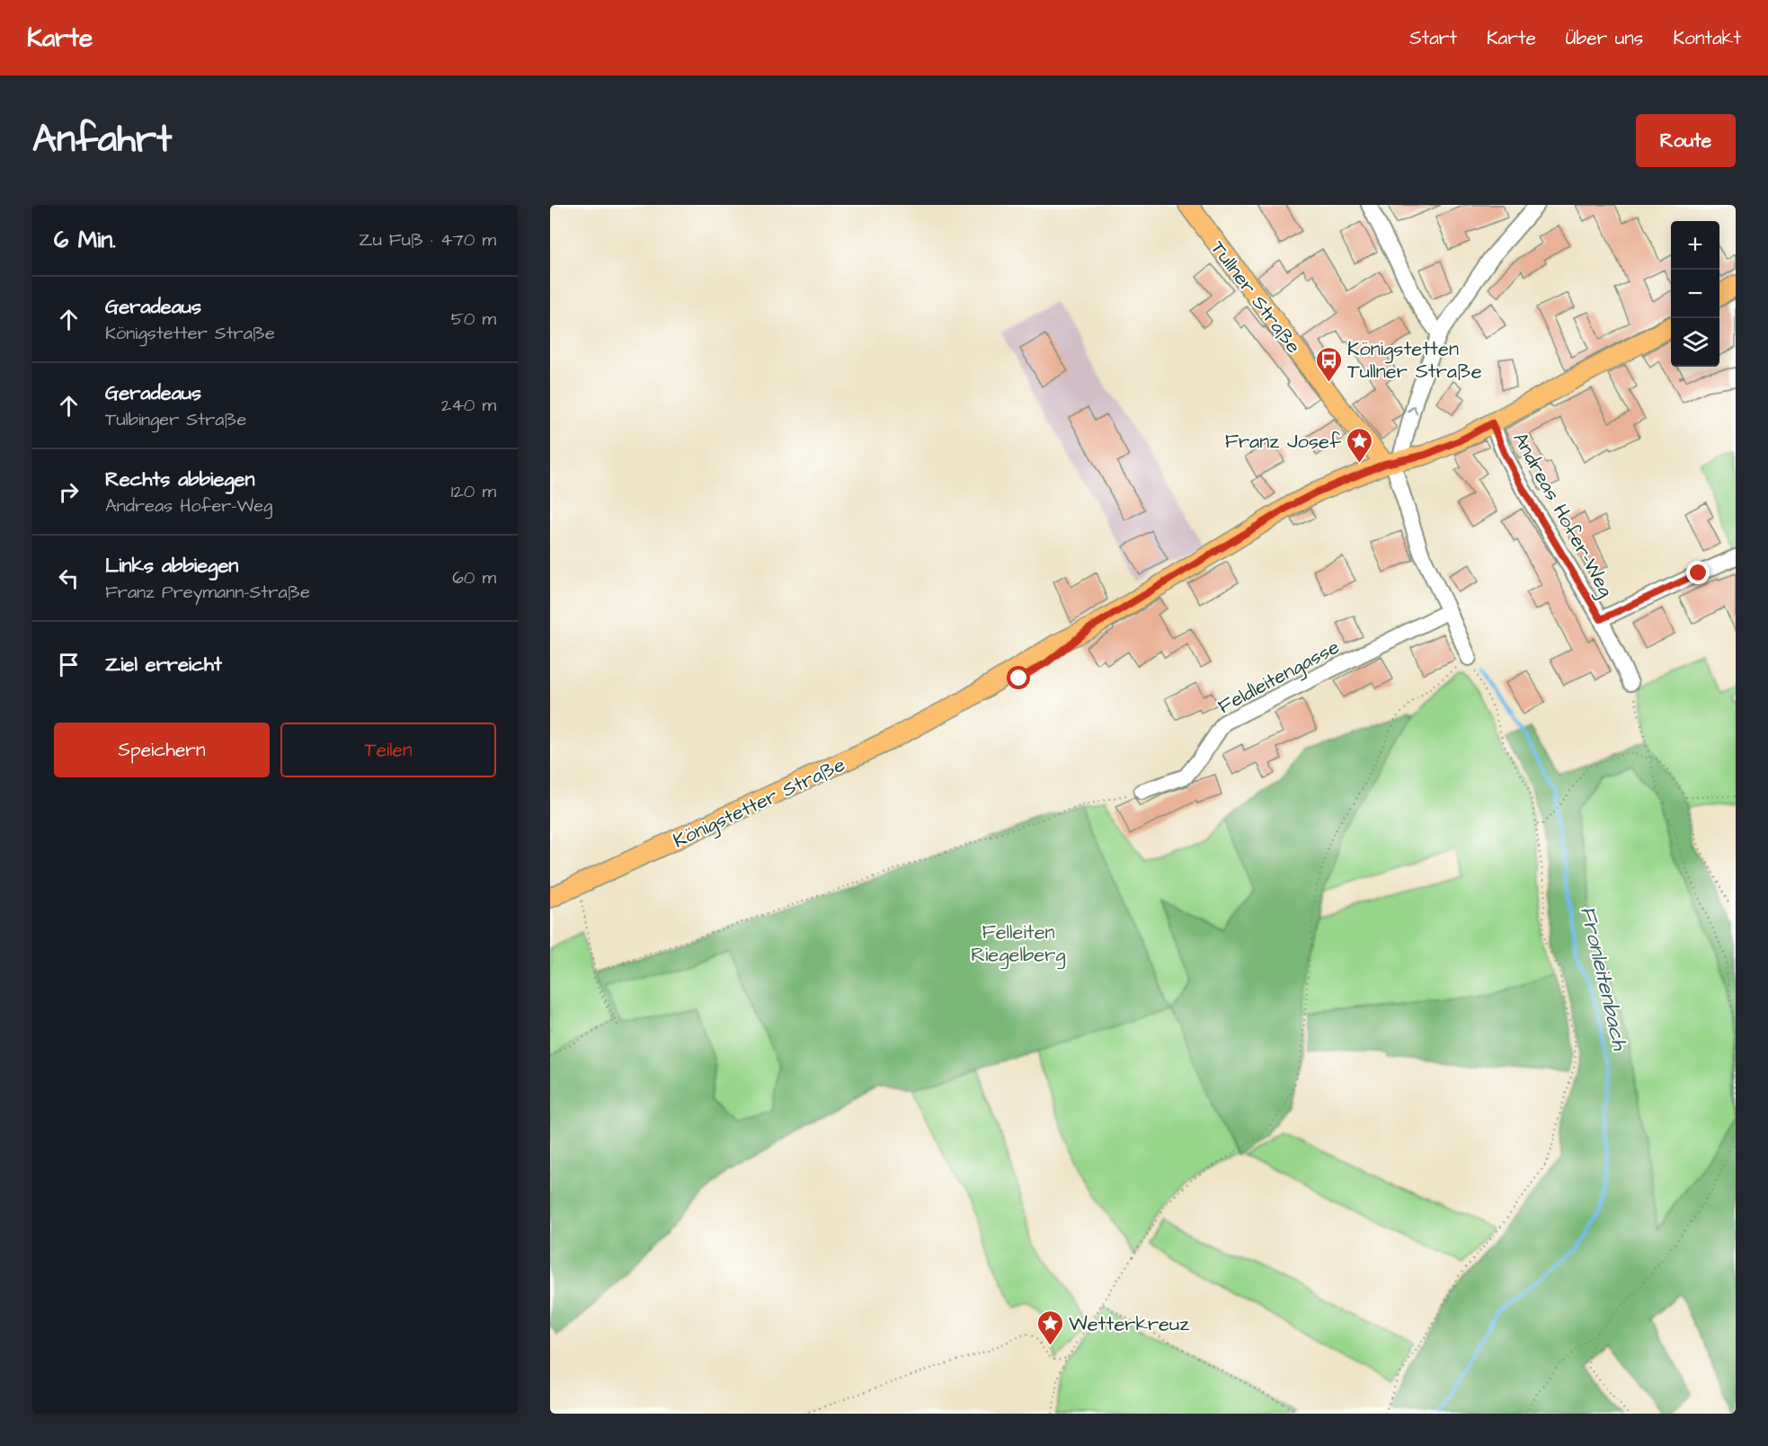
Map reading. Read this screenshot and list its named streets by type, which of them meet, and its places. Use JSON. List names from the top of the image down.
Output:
{
  "streets": {
    "main road": ["Tullner Straße", "Königstetter Straße"],
    "street": ["Andreas Hofer-Weg", "Feldleitengasse"]
  },
  "crossings": [
    ["Tullner Straße", "Königstetter Straße"],
    ["Andreas Hofer-Weg", "Königstetter Straße"]
  ],
  "water": ["Fronleitenbach"],
  "parks": ["Felleiten Riegelberg"],
  "places": {
    "bus stop": ["Königstetten Tullner Straße"],
    "place": ["Franz Josef", "Wetterkreuz"]
  },
  "page": {
    "header": "Karte",
    "nav": [
      "Start",
      "Karte",
      "Über uns",
      "Kontakt"
    ],
    "title": "Anfahrt",
    "buttons": [
      "Route",
      ["Speichern", "Teilen"]
    ],
    "heading": ["6 Min.", "Zu Fuß · 470 m"],
    "map_buttons": ["+", "−"],
    "list": [
      ["Geradeaus", "Königstetter Straße", "50 m"],
      ["Geradeaus", "Tulbinger Straße", "240 m"],
      ["Rechts abbiegen", "Andreas Hofer-Weg", "120 m"],
      ["Links abbiegen", "Franz Preymann-Straße", "60 m"],
      "Ziel erreicht"
    ]
  }
}
